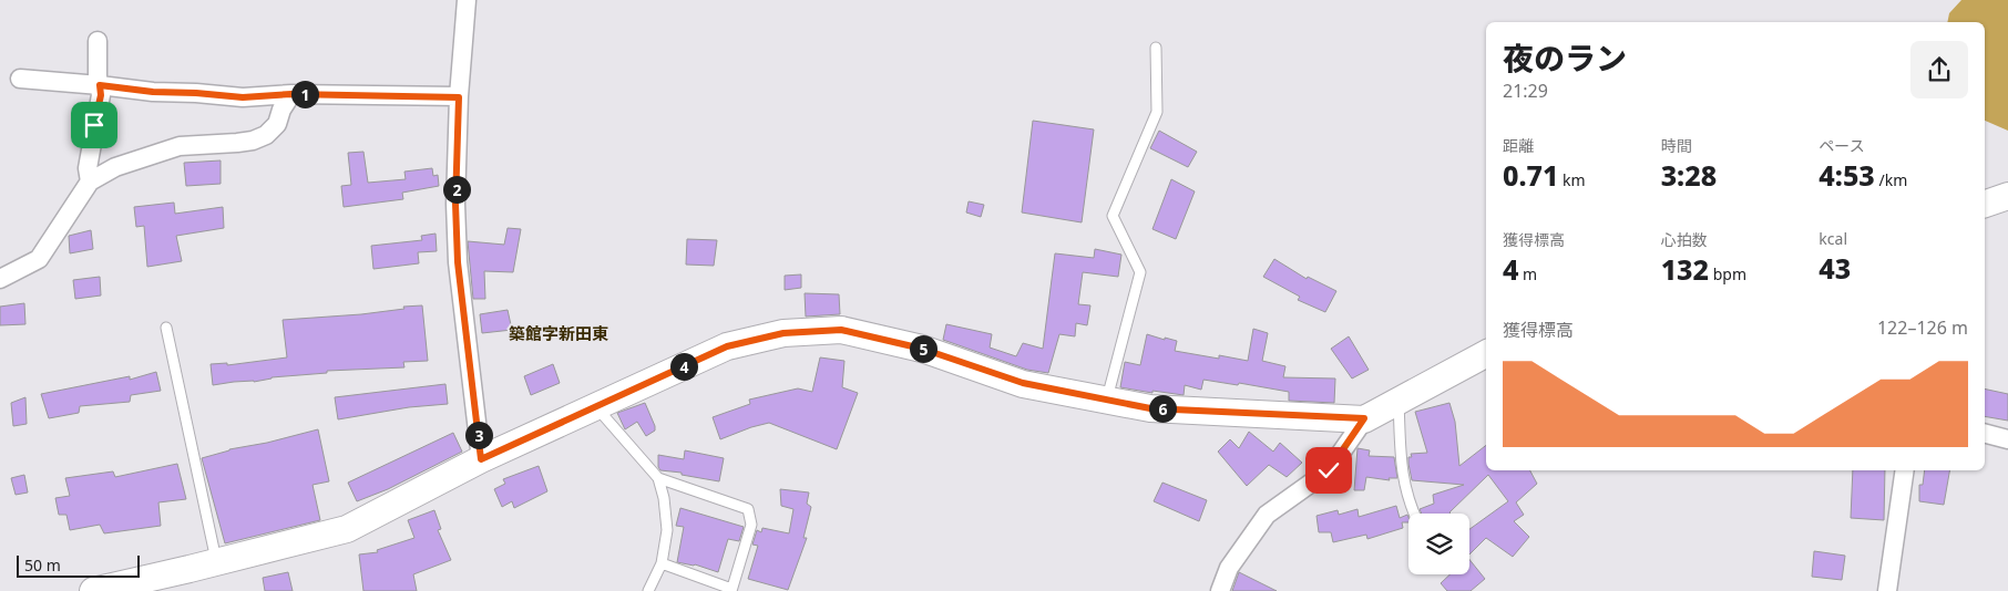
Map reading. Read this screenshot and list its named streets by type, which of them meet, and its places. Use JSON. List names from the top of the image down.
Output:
{
  "districts": ["築館字新田東"],
  "scale_bar": "50 m",
  "page": {
    "heading": ["夜のラン", "21:29"],
    "pins": [
      "1",
      "2",
      "5",
      "4",
      "6",
      "3"
    ],
    "stats": [
      ["距離", "0.71 km"],
      ["時間", "3:28"],
      ["ペース", "4:53 /km"],
      ["獲得標高", "4 m"],
      ["心拍数", "132 bpm"],
      ["kcal", "43"]
    ],
    "chart": ["獲得標高", "122–126 m"],
    "scale": "50 m"
  }
}
